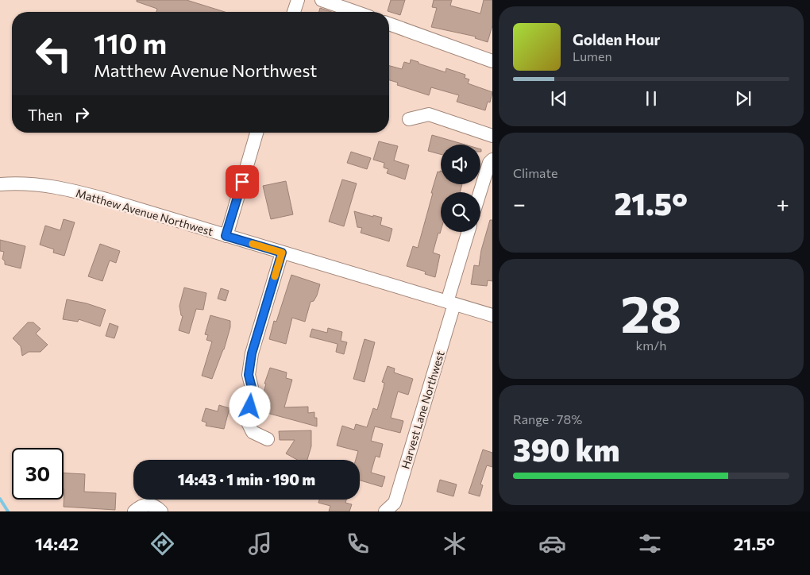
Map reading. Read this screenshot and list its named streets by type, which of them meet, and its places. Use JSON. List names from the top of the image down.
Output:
{
  "streets": {
    "street": ["Matthew Avenue Northwest", "Harvest Lane Northwest"]
  },
  "crossings": [
    ["Matthew Avenue Northwest", "Harvest Lane Northwest"]
  ],
  "page": {
    "turn": ["110 m", "Matthew Avenue Northwest"],
    "song": ["Golden Hour", "Lumen"],
    "then": "Then",
    "tile": [
      "Climate",
      ["28", "km/h"],
      ["Range · 78%", "390 km"]
    ],
    "heat": ["−", "21.5°", "+"],
    "limit": "30",
    "trip": "14:43 · 1 min · 190 m",
    "tabs": ["14:42", "21.5°"]
  }
}
